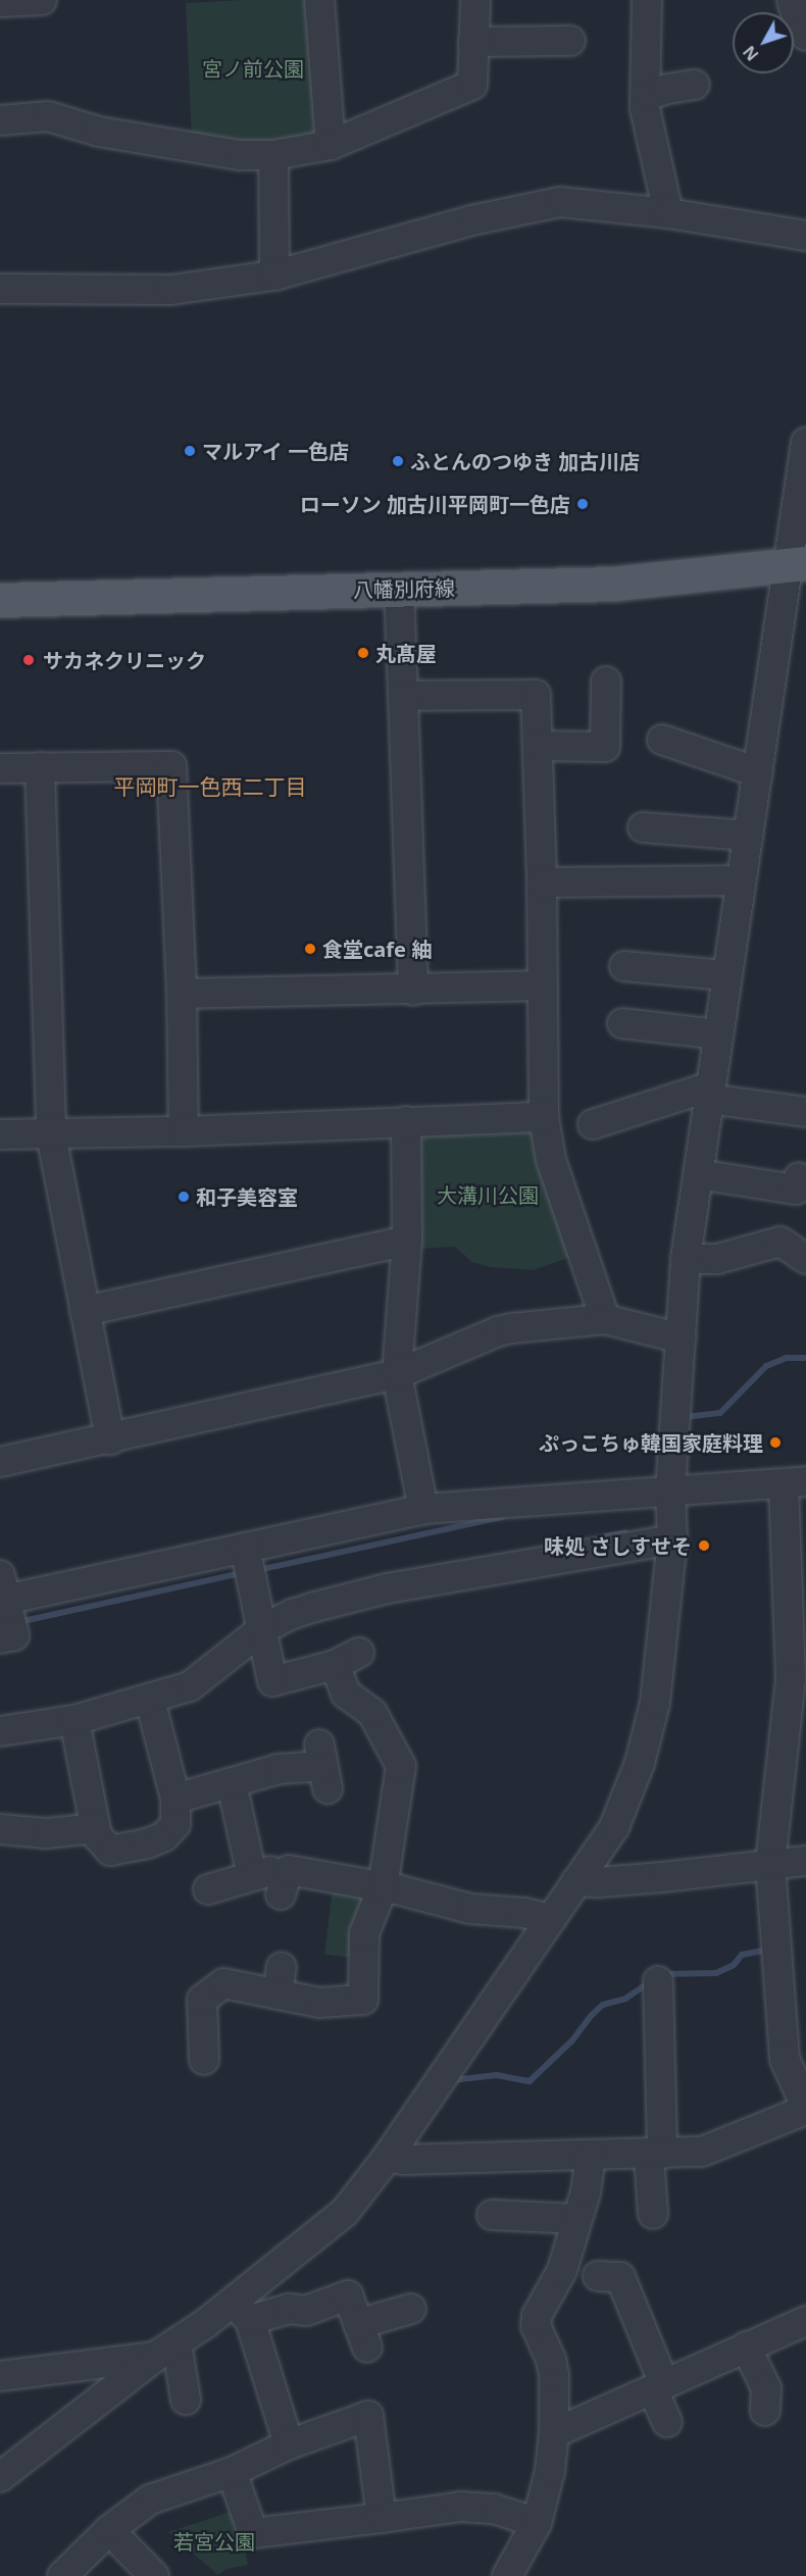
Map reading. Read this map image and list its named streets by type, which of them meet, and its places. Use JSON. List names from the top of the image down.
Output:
{
  "streets": {
    "main road": ["八幡別府線"]
  },
  "districts": ["平岡町一色西二丁目"],
  "parks": ["宮ノ前公園", "大溝川公園", "若宮公園"],
  "places": [
    "マルアイ 一色店",
    "ふとんのつゆき 加古川店",
    "ローソン 加古川平岡町一色店",
    "丸髙屋",
    "サカネクリニック",
    "食堂cafe 紬",
    "和子美容室",
    "ぷっこちゅ韓国家庭料理",
    "味処 さしすせそ"
  ],
  "north": "bottom left"
}
